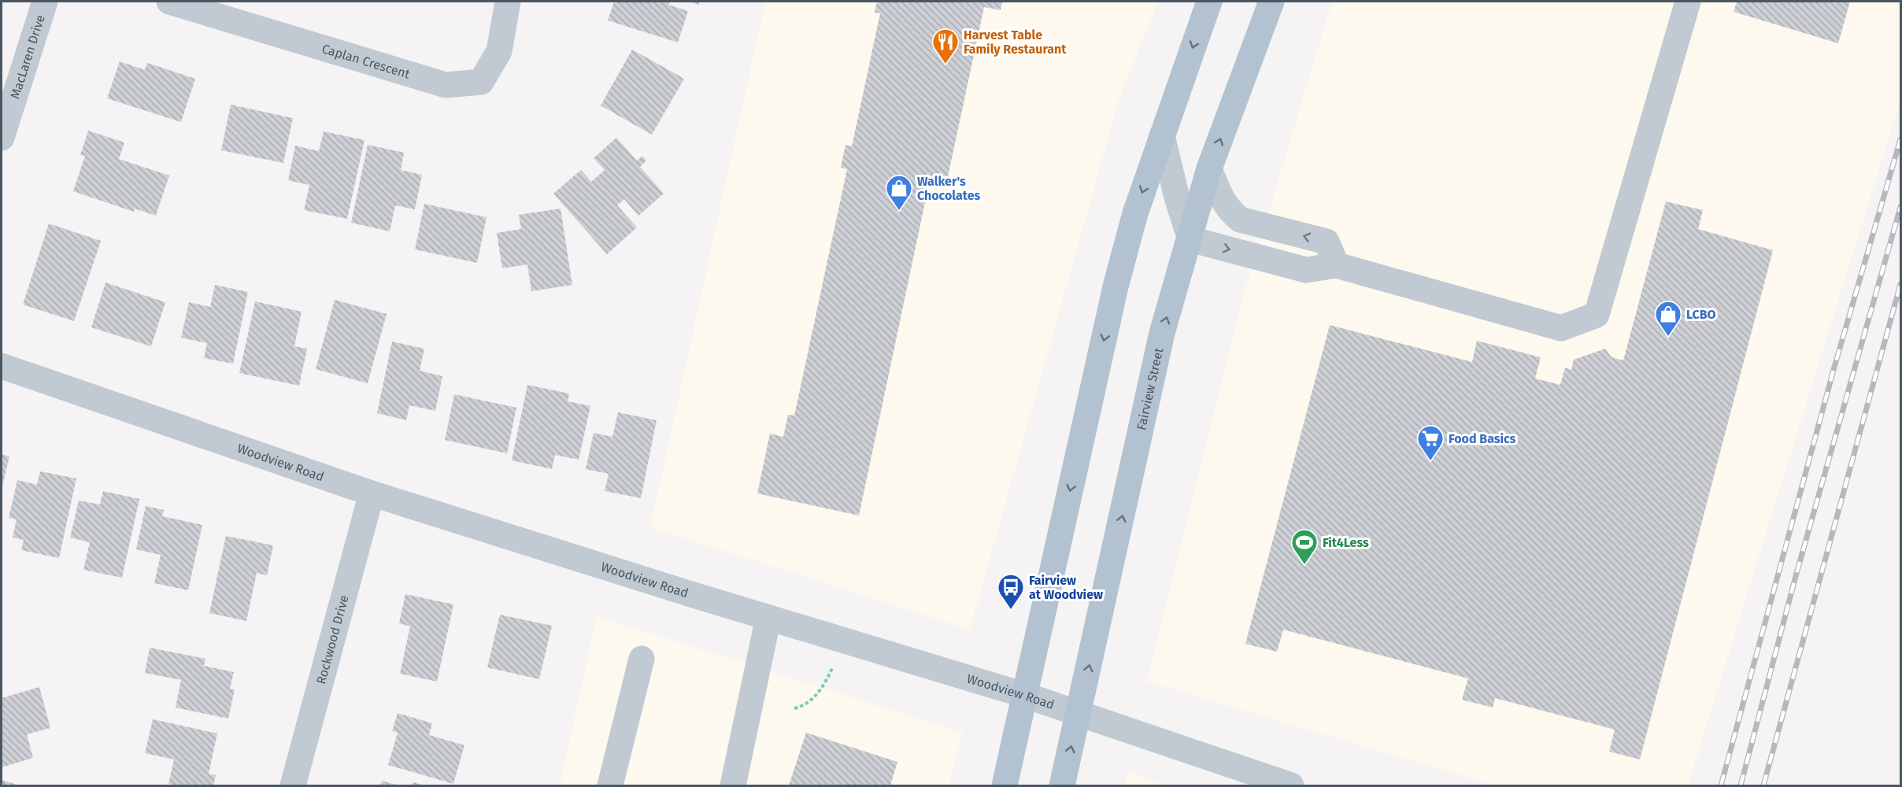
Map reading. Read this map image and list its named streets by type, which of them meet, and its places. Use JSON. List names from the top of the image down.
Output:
{
  "streets": {
    "main road": ["Fairview Street"],
    "street": [
      "MacLaren Drive",
      "Caplan Crescent",
      "Woodview Road",
      "Rockwood Drive"
    ]
  },
  "crossings": [
    ["Fairview Street", "Woodview Road"],
    ["Woodview Road", "Rockwood Drive"]
  ],
  "places": {
    "restaurant": ["Harvest Table Family Restaurant"],
    "shop": ["Walker's Chocolates", "LCBO"],
    "supermarket": ["Food Basics"],
    "sports": ["Fit4Less"],
    "bus stop": ["Fairview at Woodview"]
  }
}
